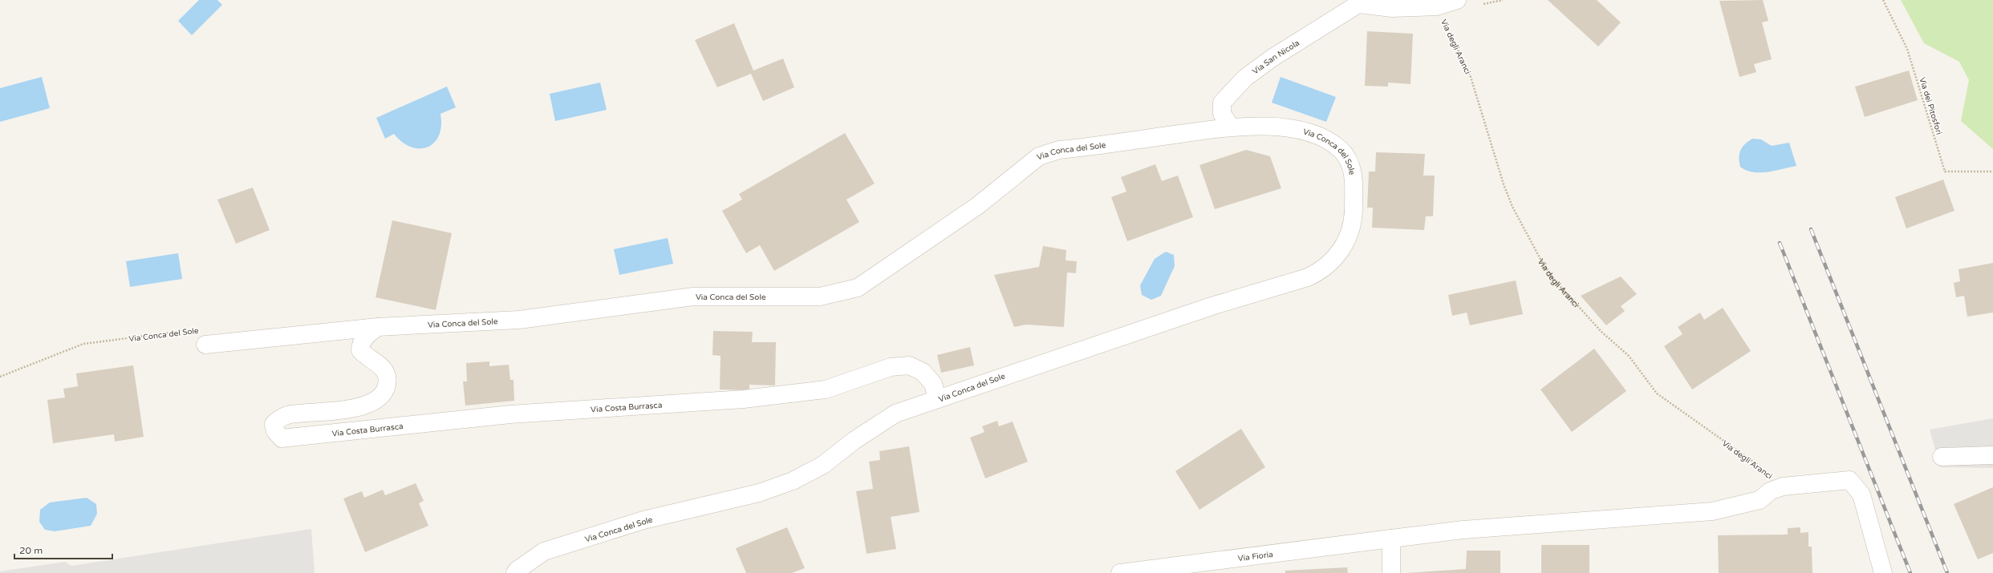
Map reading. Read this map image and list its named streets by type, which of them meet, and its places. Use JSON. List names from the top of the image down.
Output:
{
  "streets": {
    "street": [
      "Via degli Aranci",
      "Via San Nicola",
      "Via Conca del Sole",
      "Via Costa Burrasca",
      "Via Fioria"
    ],
    "path": ["Via dei Pitosfori"]
  },
  "crossings": [
    ["Via degli Aranci", "Via San Nicola"],
    ["Via degli Aranci", "Via Fioria"],
    ["Via San Nicola", "Via Conca del Sole"],
    ["Via Conca del Sole", "Via Costa Burrasca"]
  ],
  "scale_bar": "20 m"
}
